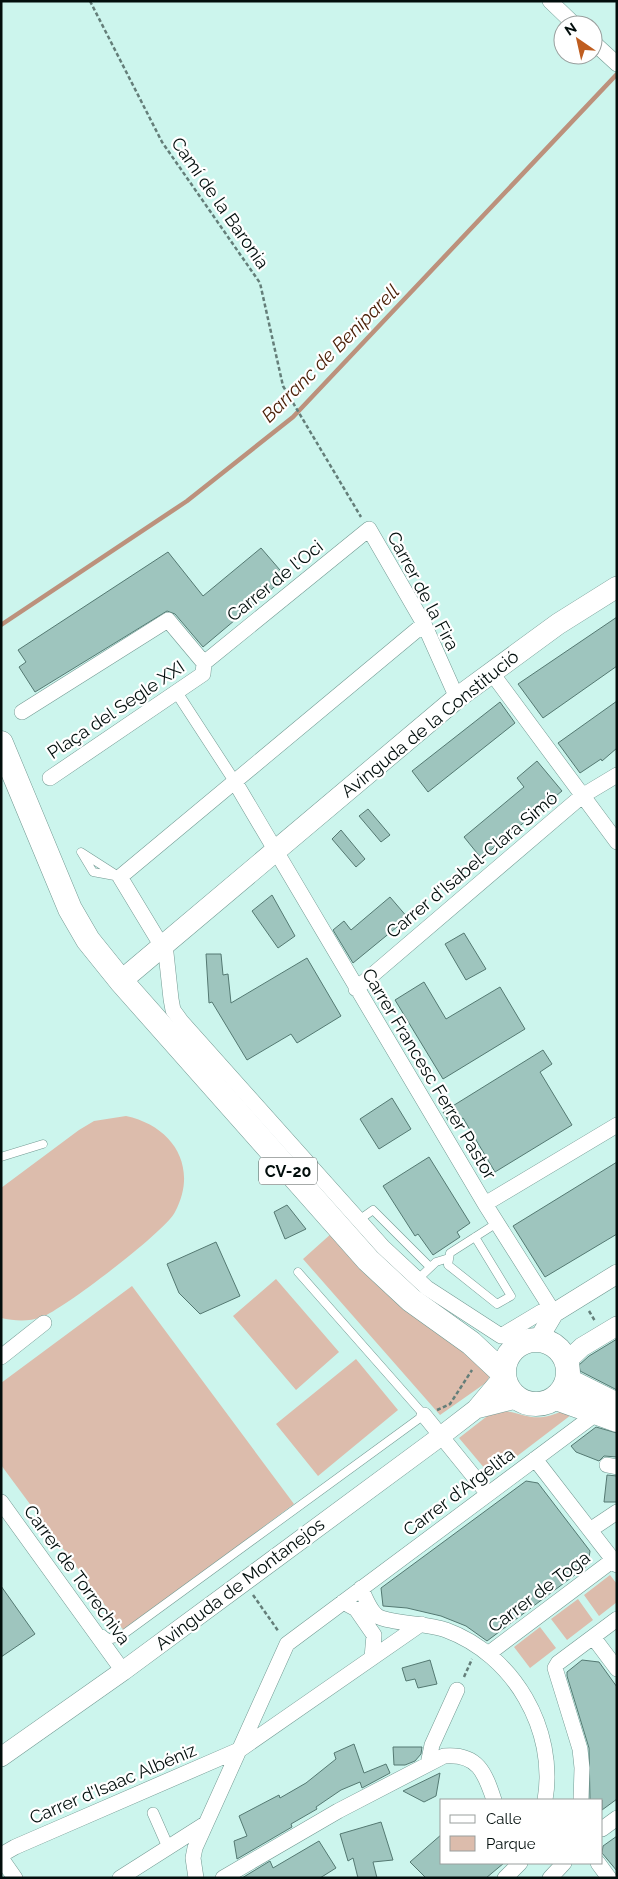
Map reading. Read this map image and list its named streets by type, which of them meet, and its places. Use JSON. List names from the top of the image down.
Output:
{
  "streets": {
    "main road": ["Avinguda de la Constitució", "CV-20"],
    "street": [
      "Carrer de l'Oci",
      "Carrer de la Fira",
      "Plaça del Segle XXI",
      "Carrer d'Isabel-Clara Simó",
      "Carrer Francesc Ferrer Pastor",
      "Carrer d'Argelita",
      "Carrer de Torrechiva",
      "Avinguda de Montanejos",
      "Carrer de Toga",
      "Carrer d'Isaac Albéniz"
    ],
    "path": ["Camí de la Baronia"]
  },
  "crossings": [
    ["Camí de la Baronia", "Carrer de l'Oci"],
    ["Camí de la Baronia", "Carrer de la Fira"],
    ["Carrer de l'Oci", "Carrer de la Fira"],
    ["Carrer de l'Oci", "Plaça del Segle XXI"],
    ["Carrer de la Fira", "Avinguda de la Constitució"],
    ["Avinguda de la Constitució", "Carrer Francesc Ferrer Pastor"],
    ["Avinguda de la Constitució", "CV-20"],
    ["Carrer d'Isabel-Clara Simó", "Carrer Francesc Ferrer Pastor"],
    ["CV-20", "Avinguda de Montanejos"],
    ["Carrer d'Argelita", "Carrer d'Isaac Albéniz"],
    ["Carrer de Torrechiva", "Avinguda de Montanejos"]
  ],
  "water": ["Barranc de Beniparell"],
  "legend": ["Calle", "Parque"],
  "north": "top left"
}
